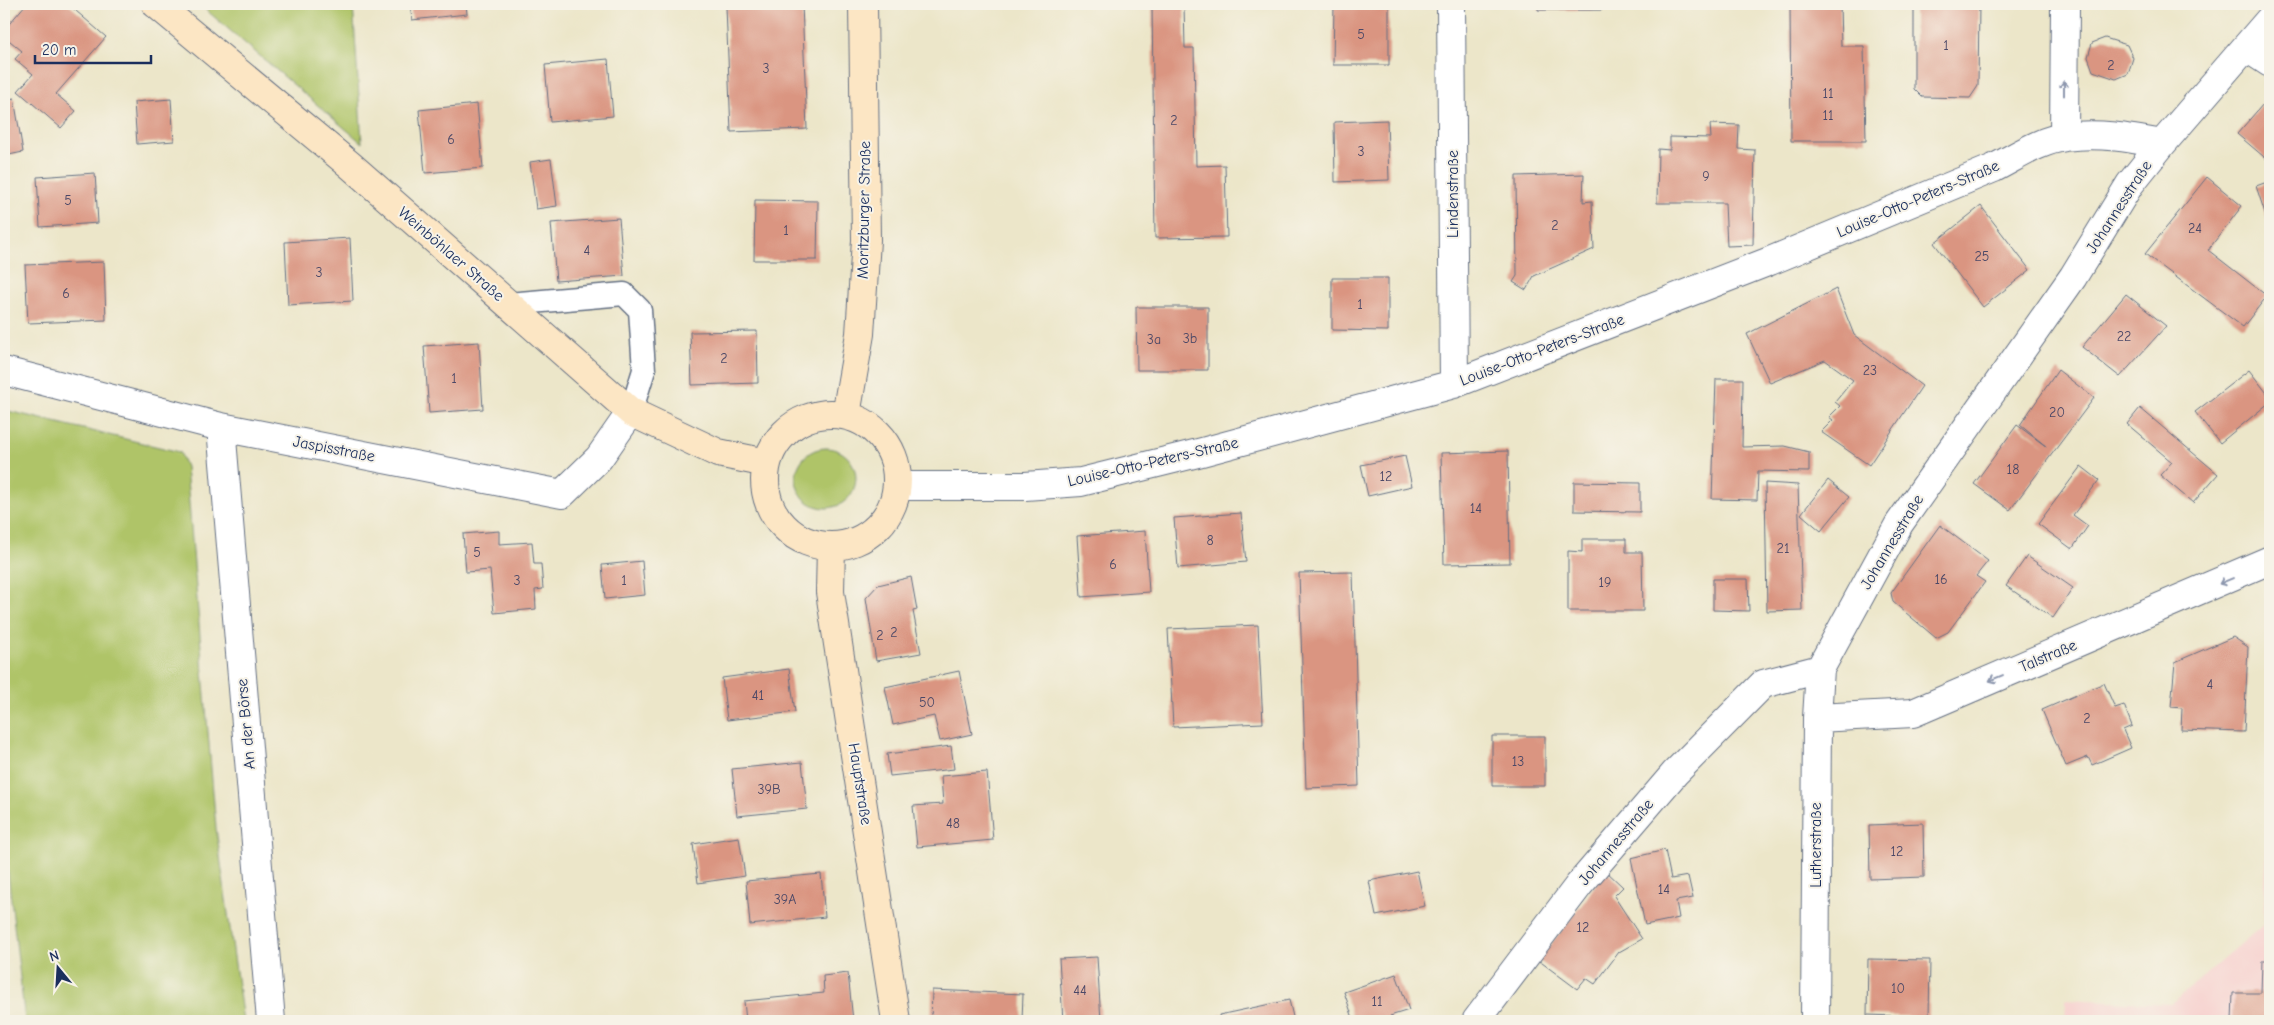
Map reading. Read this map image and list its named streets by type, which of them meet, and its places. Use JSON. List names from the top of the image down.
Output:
{
  "streets": {
    "main road": ["Moritzburger Straße", "Weinböhlaer Straße", "Hauptstraße"],
    "street": [
      "Lindenstraße",
      "Louise-Otto-Peters-Straße",
      "Johannesstraße",
      "Jaspisstraße",
      "Talstraße",
      "An der Börse",
      "Lutherstraße"
    ]
  },
  "crossings": [
    ["Lindenstraße", "Louise-Otto-Peters-Straße"],
    ["Louise-Otto-Peters-Straße", "Johannesstraße"],
    ["Louise-Otto-Peters-Straße", "Moritzburger Straße"],
    ["Louise-Otto-Peters-Straße", "Weinböhlaer Straße"],
    ["Louise-Otto-Peters-Straße", "Hauptstraße"],
    ["Johannesstraße", "Lutherstraße"],
    ["Moritzburger Straße", "Weinböhlaer Straße"],
    ["Moritzburger Straße", "Hauptstraße"],
    ["Weinböhlaer Straße", "Jaspisstraße"],
    ["Weinböhlaer Straße", "Hauptstraße"],
    ["Jaspisstraße", "An der Börse"],
    ["Talstraße", "Lutherstraße"]
  ],
  "one_way": ["Talstraße"],
  "house_numbers": [
    "5",
    "1",
    "2",
    "3",
    "11",
    "11",
    "2",
    "6",
    "3",
    "9",
    "5",
    "2",
    "24",
    "1",
    "4",
    "25",
    "3",
    "6",
    "1",
    "22",
    "3b",
    "3a",
    "2",
    "23",
    "1",
    "20",
    "18",
    "12",
    "14",
    "8",
    "21",
    "5",
    "6",
    "16",
    "3",
    "1",
    "19",
    "2",
    "2",
    "4",
    "41",
    "50",
    "2",
    "13",
    "39B",
    "48",
    "12",
    "14",
    "39A",
    "12",
    "10",
    "44",
    "11"
  ],
  "scale_bar": "20 m",
  "north": "top"
}
